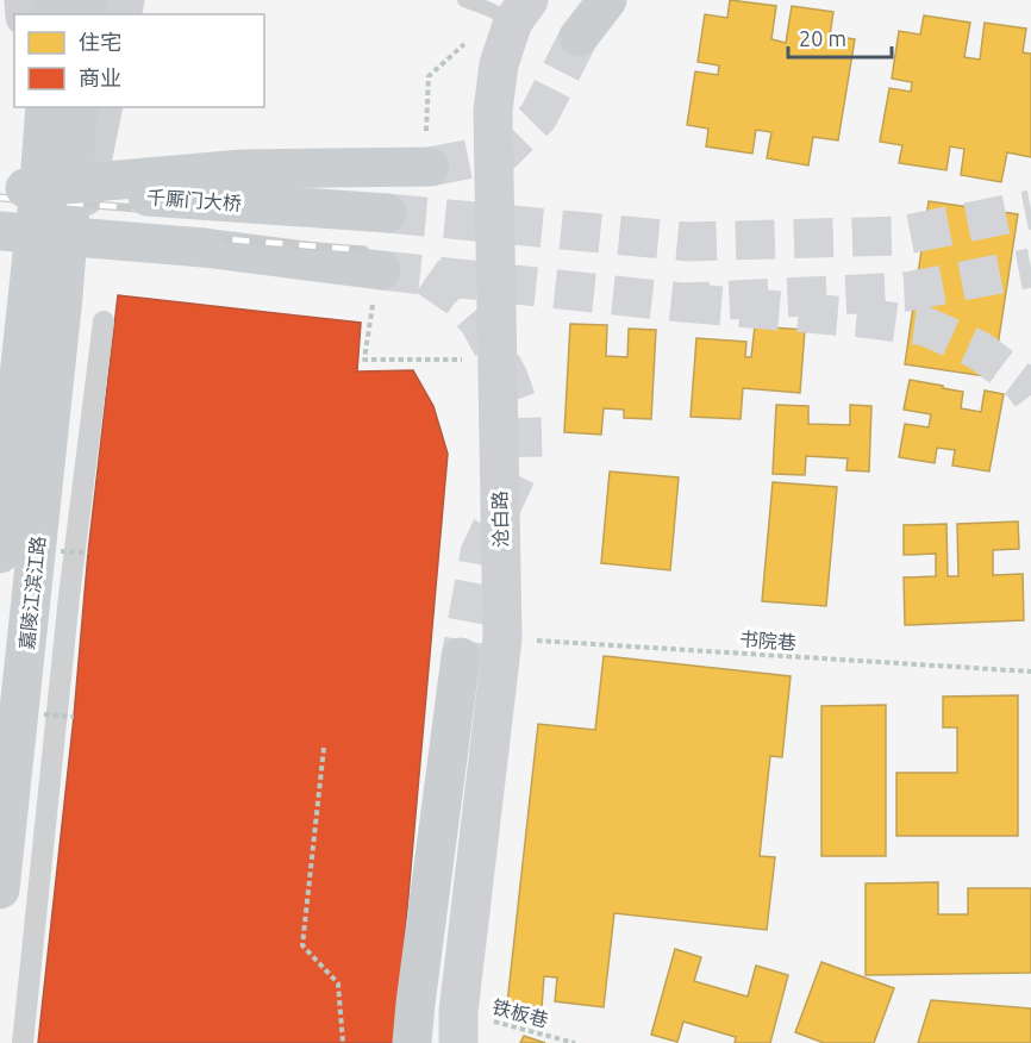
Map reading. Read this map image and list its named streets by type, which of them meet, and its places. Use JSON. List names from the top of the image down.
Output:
{
  "streets": {
    "main road": ["千厮门大桥", "沧白路", "嘉陵江滨江路"],
    "path": ["书院巷", "铁板巷"]
  },
  "crossings": [
    ["千厮门大桥", "嘉陵江滨江路"],
    ["沧白路", "书院巷"],
    ["沧白路", "铁板巷"]
  ],
  "legend": ["住宅", "商业"],
  "scale_bar": "20 m"
}
